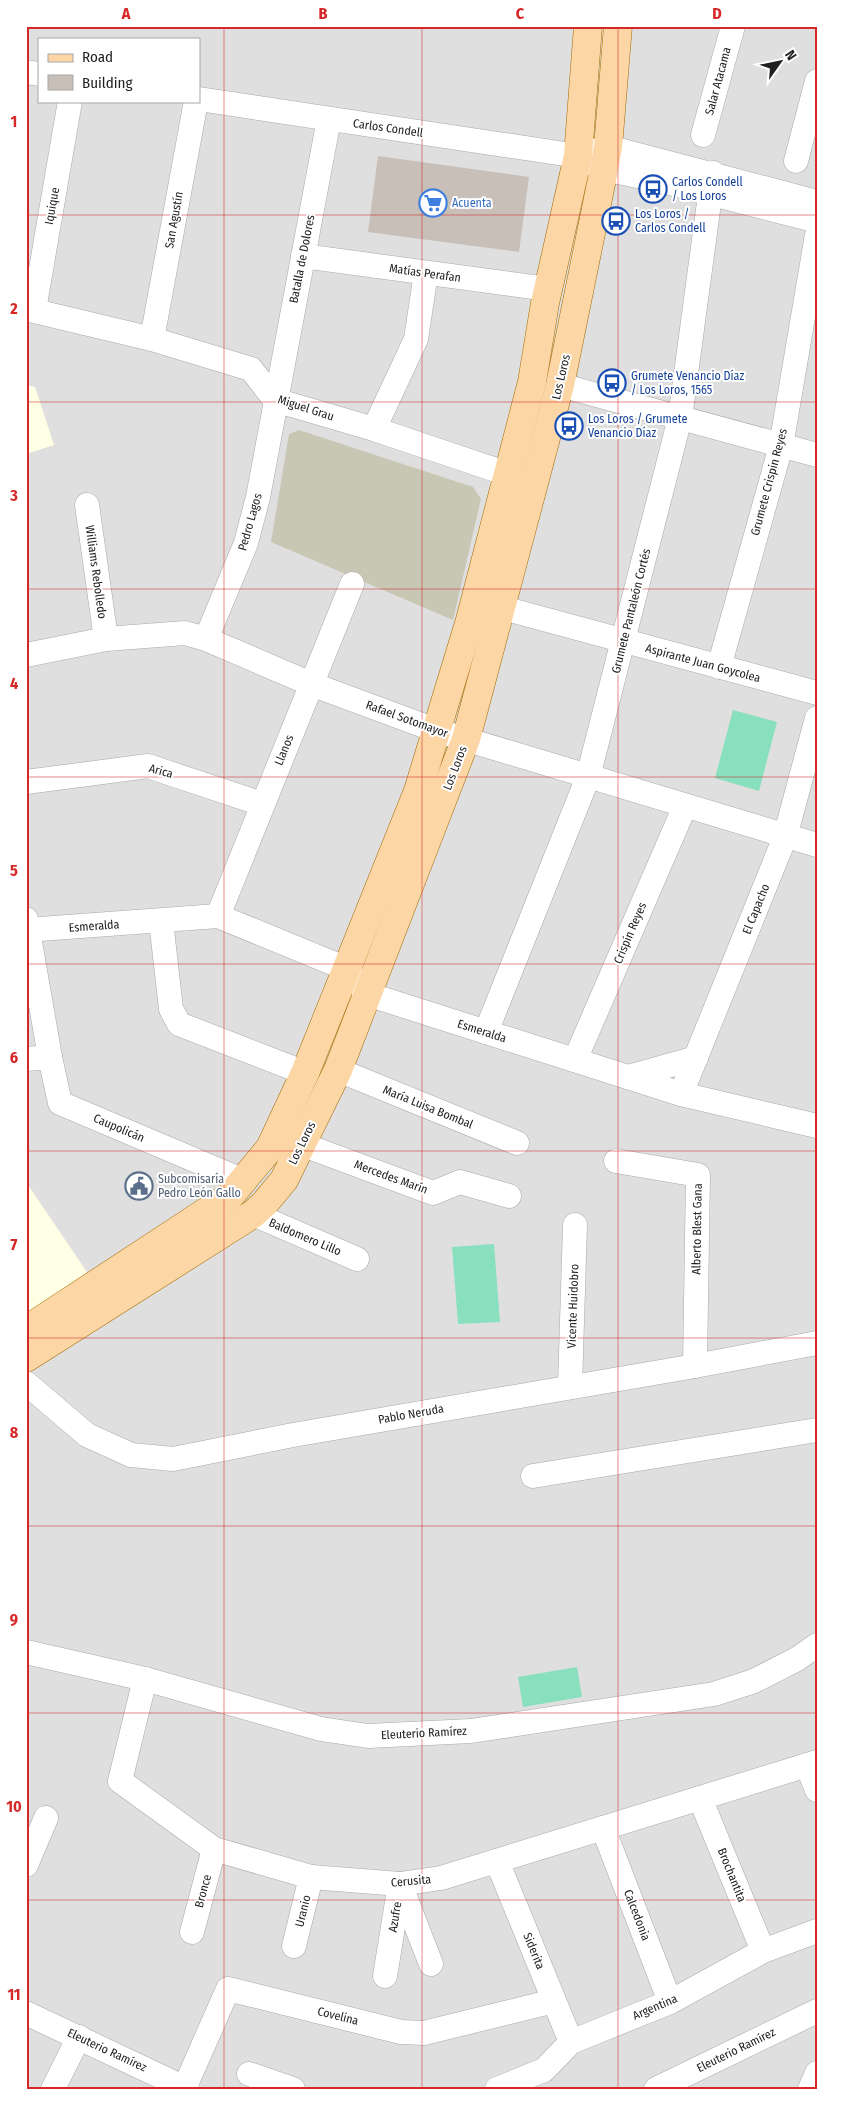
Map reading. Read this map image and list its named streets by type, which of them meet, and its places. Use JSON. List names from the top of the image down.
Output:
{
  "streets": {
    "main road": ["Los Loros"],
    "street": [
      "Salar Atacama",
      "Carlos Condell",
      "Iquique",
      "San Agustín",
      "Batalla de Dolores",
      "Matías Perafan",
      "Miguel Grau",
      "Grumete Crispin Reyes",
      "Pedro Lagos",
      "Williams Rebolledo",
      "Grumete Pantaleón Cortés",
      "Aspirante Juan Goycolea",
      "Rafael Sotomayor",
      "Llanos",
      "Arica",
      "El Capacho",
      "Esmeralda",
      "Crispín Reyes",
      "María Luisa Bombal",
      "Caupolicán",
      "Mercedes Marín",
      "Alberto Blest Gana",
      "Baldomero Lillo",
      "Vicente Huidobro",
      "Pablo Neruda",
      "Eleuterio Ramírez",
      "Brochantita",
      "Cerusita",
      "Bronce",
      "Uranio",
      "Calcedonia",
      "Azufre",
      "Siderita",
      "Argentina",
      "Covelina"
    ]
  },
  "crossings": [
    ["Carlos Condell", "Batalla de Dolores"],
    ["Carlos Condell", "Los Loros"],
    ["Carlos Condell", "Grumete Pantaleón Cortés"],
    ["Iquique", "Miguel Grau"],
    ["San Agustín", "Miguel Grau"],
    ["Batalla de Dolores", "Matías Perafan"],
    ["Batalla de Dolores", "Miguel Grau"],
    ["Batalla de Dolores", "Pedro Lagos"],
    ["Los Loros", "Aspirante Juan Goycolea"],
    ["Los Loros", "Rafael Sotomayor"],
    ["Los Loros", "Esmeralda"],
    ["Los Loros", "María Luisa Bombal"],
    ["Los Loros", "Mercedes Marín"],
    ["Los Loros", "Baldomero Lillo"],
    ["Miguel Grau", "Pedro Lagos"],
    ["Grumete Crispin Reyes", "Aspirante Juan Goycolea"],
    ["Pedro Lagos", "Rafael Sotomayor"],
    ["Williams Rebolledo", "Rafael Sotomayor"],
    ["Grumete Pantaleón Cortés", "Aspirante Juan Goycolea"],
    ["Grumete Pantaleón Cortés", "Rafael Sotomayor"],
    ["Grumete Pantaleón Cortés", "Esmeralda"],
    ["Rafael Sotomayor", "Llanos"],
    ["Rafael Sotomayor", "El Capacho"],
    ["Rafael Sotomayor", "Crispín Reyes"],
    ["Llanos", "Arica"],
    ["Llanos", "Esmeralda"],
    ["El Capacho", "Esmeralda"],
    ["Esmeralda", "Crispín Reyes"],
    ["Alberto Blest Gana", "Pablo Neruda"],
    ["Vicente Huidobro", "Pablo Neruda"],
    ["Eleuterio Ramírez", "Cerusita"],
    ["Eleuterio Ramírez", "Covelina"],
    ["Brochantita", "Cerusita"],
    ["Brochantita", "Argentina"],
    ["Cerusita", "Bronce"],
    ["Cerusita", "Uranio"],
    ["Cerusita", "Calcedonia"],
    ["Cerusita", "Azufre"],
    ["Cerusita", "Siderita"],
    ["Calcedonia", "Argentina"],
    ["Siderita", "Argentina"],
    ["Siderita", "Covelina"]
  ],
  "places": {
    "bus stop": [
      "Carlos Condell / Los Loros",
      "Los Loros / Carlos Condell",
      "Grumete Venancio Díaz / Los Loros, 1565",
      "Los Loros / Grumete Venancio Díaz"
    ],
    "supermarket": ["Acuenta"],
    "public building": ["Subcomisaría Pedro León Gallo"]
  },
  "legend": ["Road", "Building"],
  "north": "top right",
  "grid": {
    "columns": [
      "A",
      "B",
      "C",
      "D"
    ],
    "rows": [
      "1",
      "2",
      "3",
      "4",
      "5",
      "6",
      "7",
      "8",
      "9",
      "10",
      "11"
    ]
  }
}
